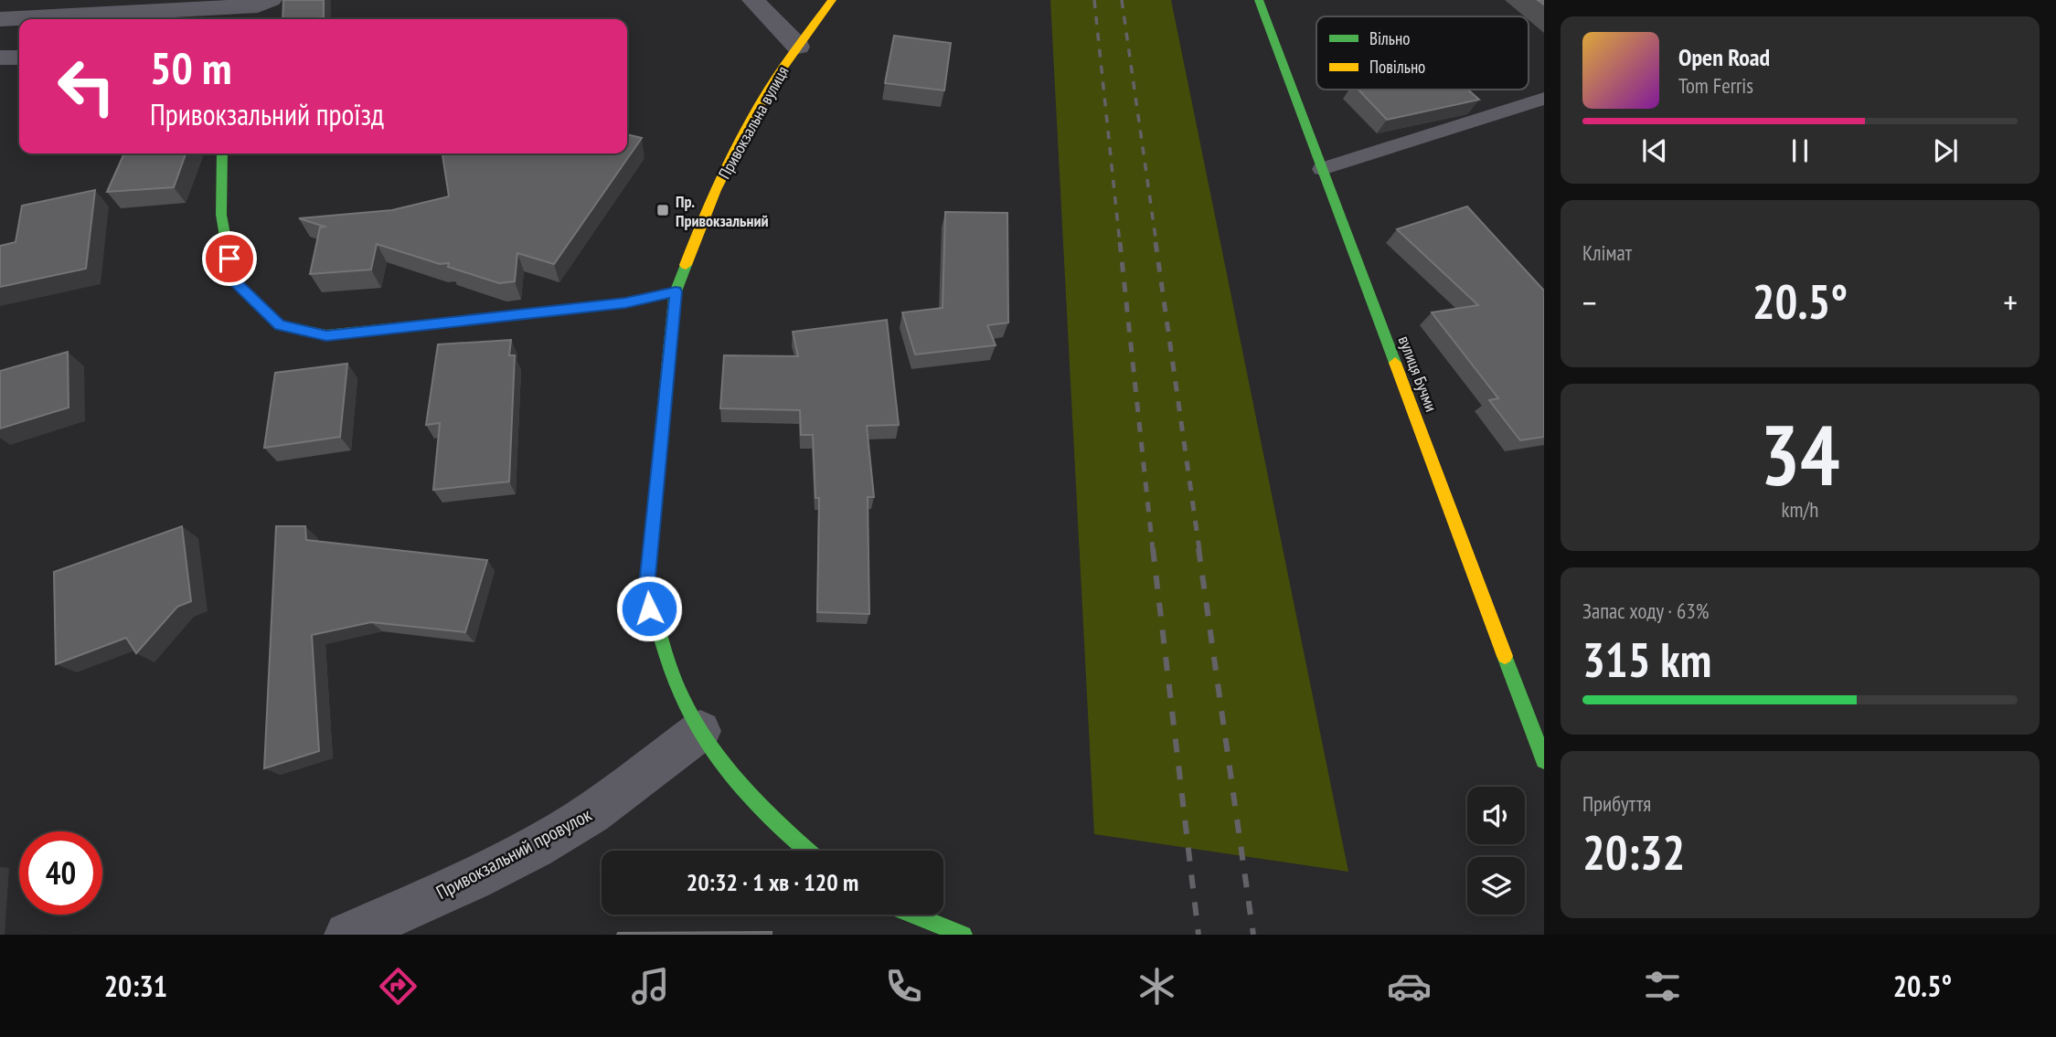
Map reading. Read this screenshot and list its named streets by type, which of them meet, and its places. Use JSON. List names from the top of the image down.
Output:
{
  "streets": {
    "street": ["Привокзальна вулиця", "вулиця Бучми", "Привокзальний провулок"]
  },
  "crossings": [
    ["Привокзальна вулиця", "Привокзальний провулок"]
  ],
  "places": {
    "transit": ["Пр. Привокзальний"]
  },
  "legend": ["Вільно", "Повільно"],
  "page": {
    "turn": ["50 m", "Привокзальний проїзд"],
    "song": ["Open Road", "Tom Ferris"],
    "tile": [
      "Клімат",
      ["34", "km/h"],
      ["Запас ходу · 63%", "315 km"],
      ["Прибуття", "20:32"]
    ],
    "heat": ["−", "20.5°", "+"],
    "limit": "40",
    "trip": "20:32 · 1 хв · 120 m",
    "tabs": ["20:31", "20.5°"]
  }
}
